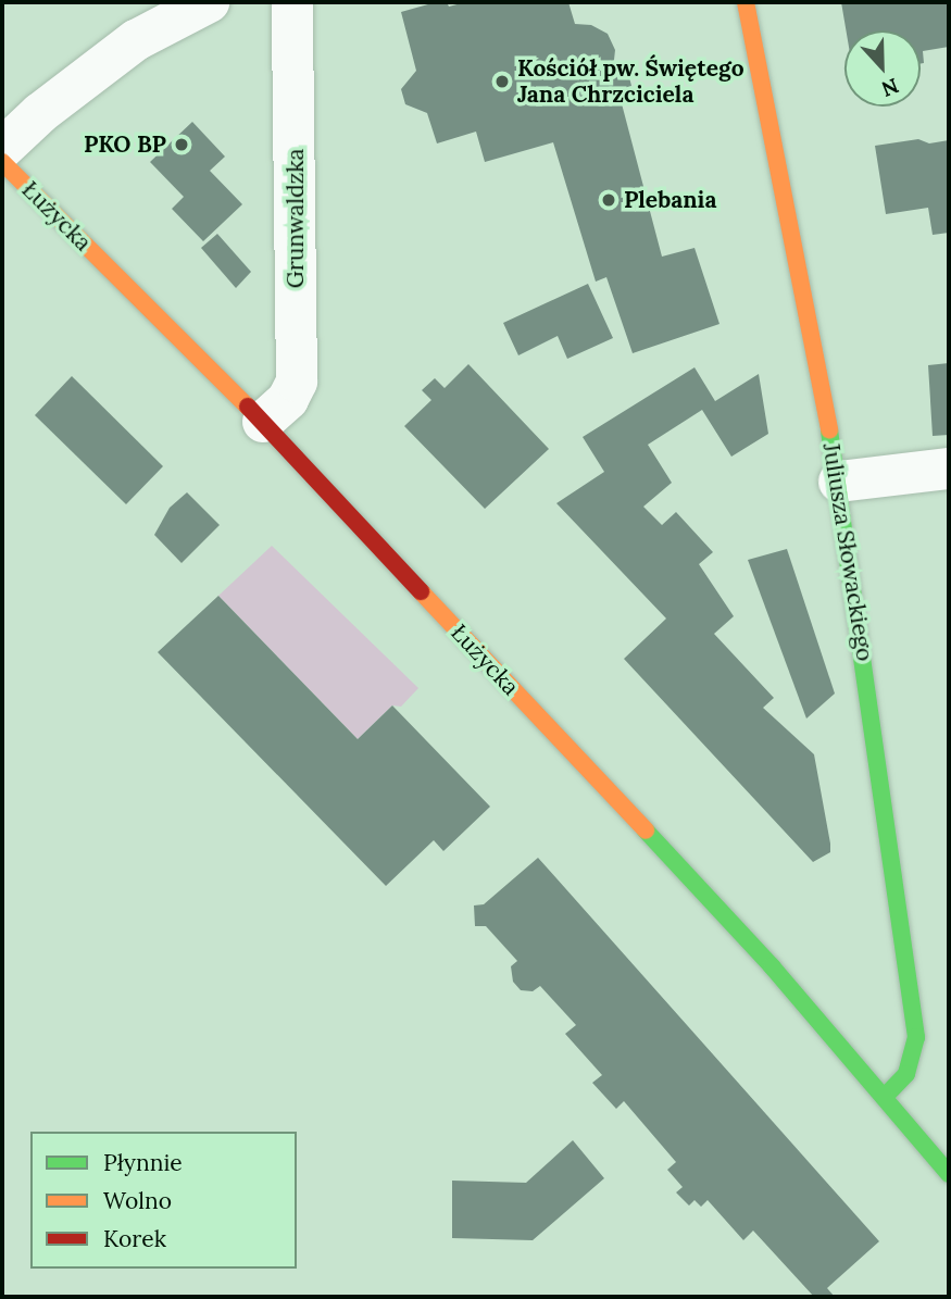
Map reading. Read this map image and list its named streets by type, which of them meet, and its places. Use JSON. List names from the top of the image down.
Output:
{
  "streets": {
    "main road": ["Łużycka", "Juliusza Słowackiego"],
    "street": ["Grunwaldzka"]
  },
  "crossings": [
    ["Łużycka", "Grunwaldzka"],
    ["Łużycka", "Juliusza Słowackiego"]
  ],
  "places": ["Kościół pw. Świętego Jana Chrzciciela", "PKO BP", "Plebania"],
  "legend": ["Płynnie", "Wolno", "Korek"],
  "north": "bottom"
}
